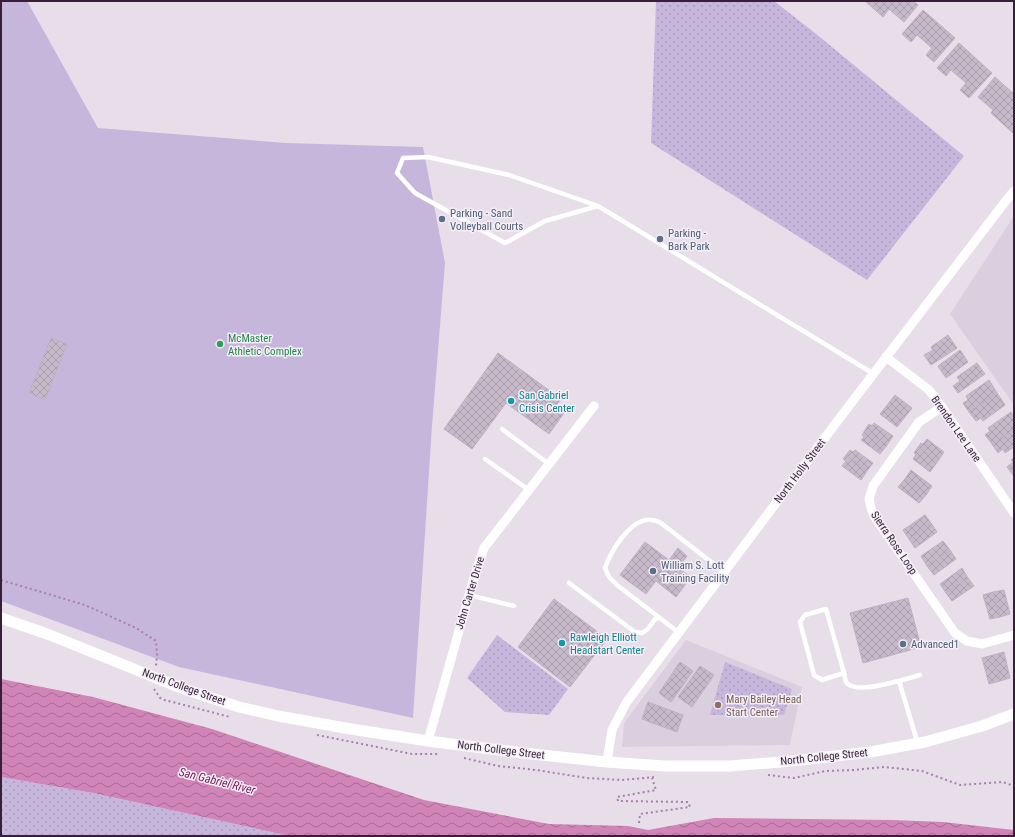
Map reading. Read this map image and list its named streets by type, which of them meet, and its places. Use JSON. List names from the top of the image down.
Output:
{
  "streets": {
    "street": [
      "Brendon Lee Lane",
      "North Holly Street",
      "Sierra Rose Loop",
      "John Carter Drive",
      "North College Street"
    ]
  },
  "crossings": [
    ["Brendon Lee Lane", "North Holly Street"],
    ["Brendon Lee Lane", "Sierra Rose Loop"],
    ["North Holly Street", "North College Street"],
    ["John Carter Drive", "North College Street"]
  ],
  "water": ["San Gabriel River"],
  "places": [
    "Parking - Sand Volleyball Courts",
    "Parking - Bark Park",
    "McMaster Athletic Complex",
    "San Gabriel Crisis Center",
    "William S. Lott Training Facility",
    "Rawleigh Elliott Headstart Center",
    "Advanced1",
    "Mary Bailey Head Start Center"
  ]
}
